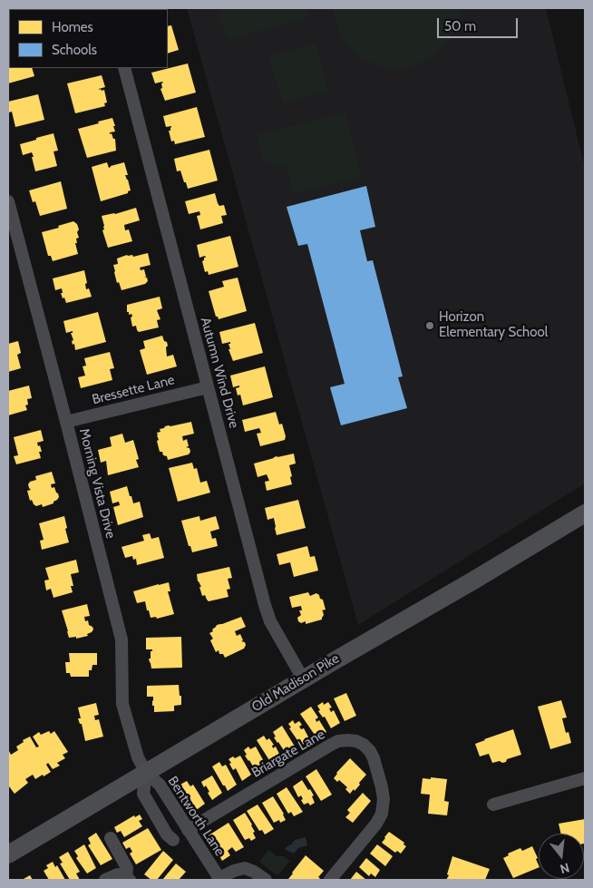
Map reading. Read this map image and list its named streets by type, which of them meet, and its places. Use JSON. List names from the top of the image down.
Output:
{
  "streets": {
    "main road": ["Old Madison Pike"],
    "street": [
      "Autumn Wind Drive",
      "Bressette Lane",
      "Morning Vista Drive",
      "Briargate Lane",
      "Bentworth Lane"
    ]
  },
  "crossings": [
    ["Autumn Wind Drive", "Bressette Lane"],
    ["Autumn Wind Drive", "Old Madison Pike"],
    ["Bressette Lane", "Morning Vista Drive"],
    ["Morning Vista Drive", "Old Madison Pike"],
    ["Morning Vista Drive", "Bentworth Lane"],
    ["Old Madison Pike", "Bentworth Lane"],
    ["Briargate Lane", "Bentworth Lane"]
  ],
  "places": ["Horizon Elementary School"],
  "legend": ["Homes", "Schools"],
  "scale_bar": "50 m",
  "north": "bottom"
}
